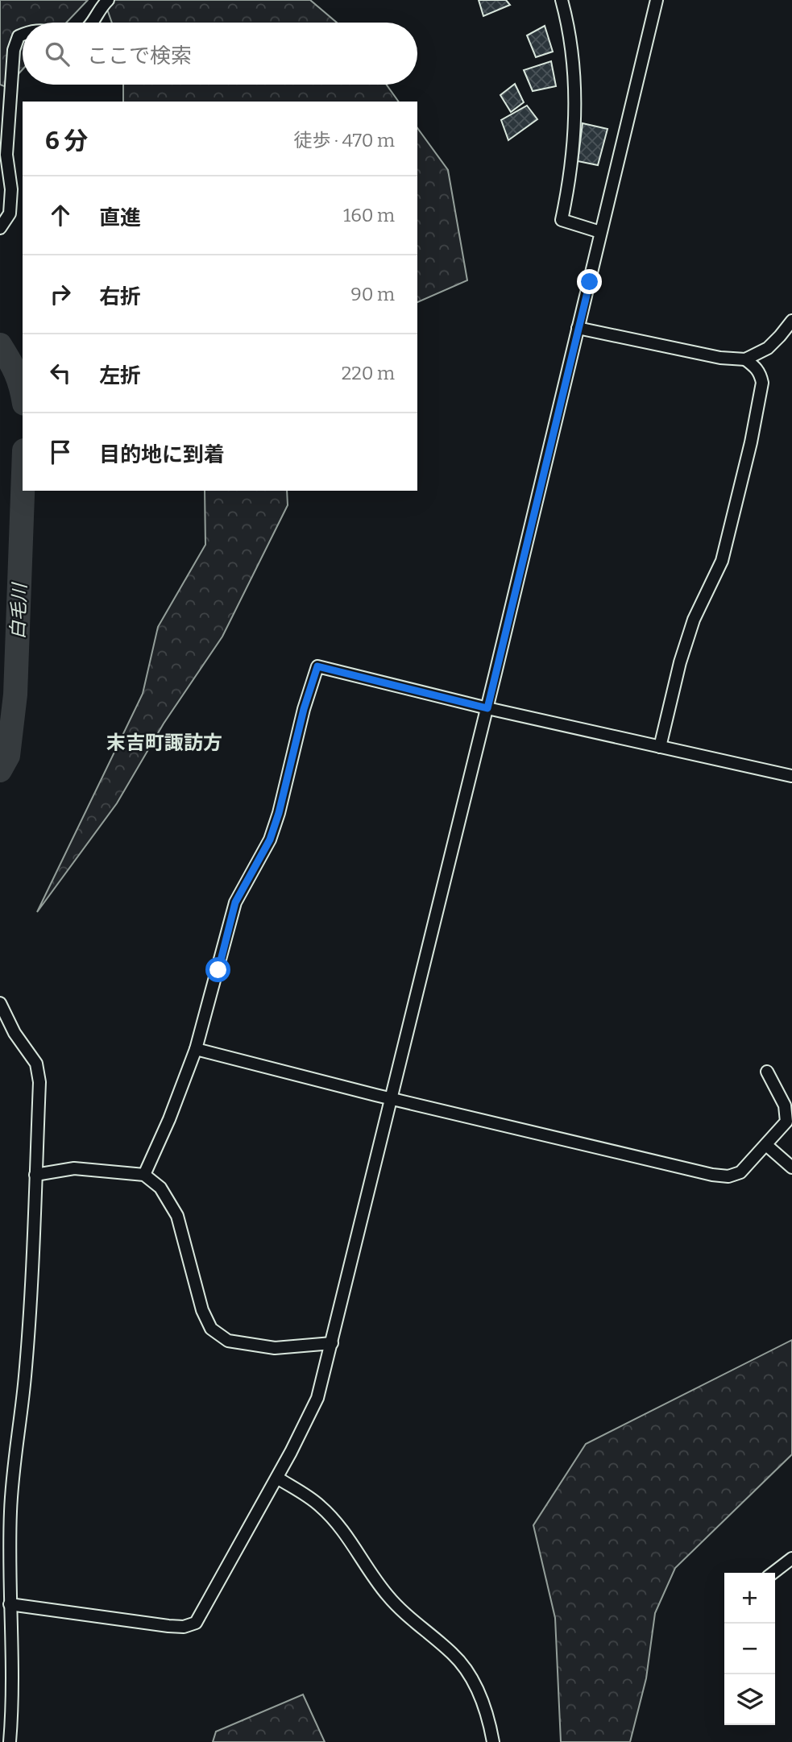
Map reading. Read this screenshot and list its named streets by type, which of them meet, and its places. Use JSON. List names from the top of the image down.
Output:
{
  "districts": ["末吉町諏訪方"],
  "water": ["白毛川"],
  "page": {
    "search": "ここで検索",
    "heading": ["6 分", "徒歩 · 470 m"],
    "list": [
      ["直進", "160 m"],
      ["右折", "90 m"],
      ["左折", "220 m"],
      "目的地に到着"
    ],
    "map_buttons": ["+", "−"]
  }
}
